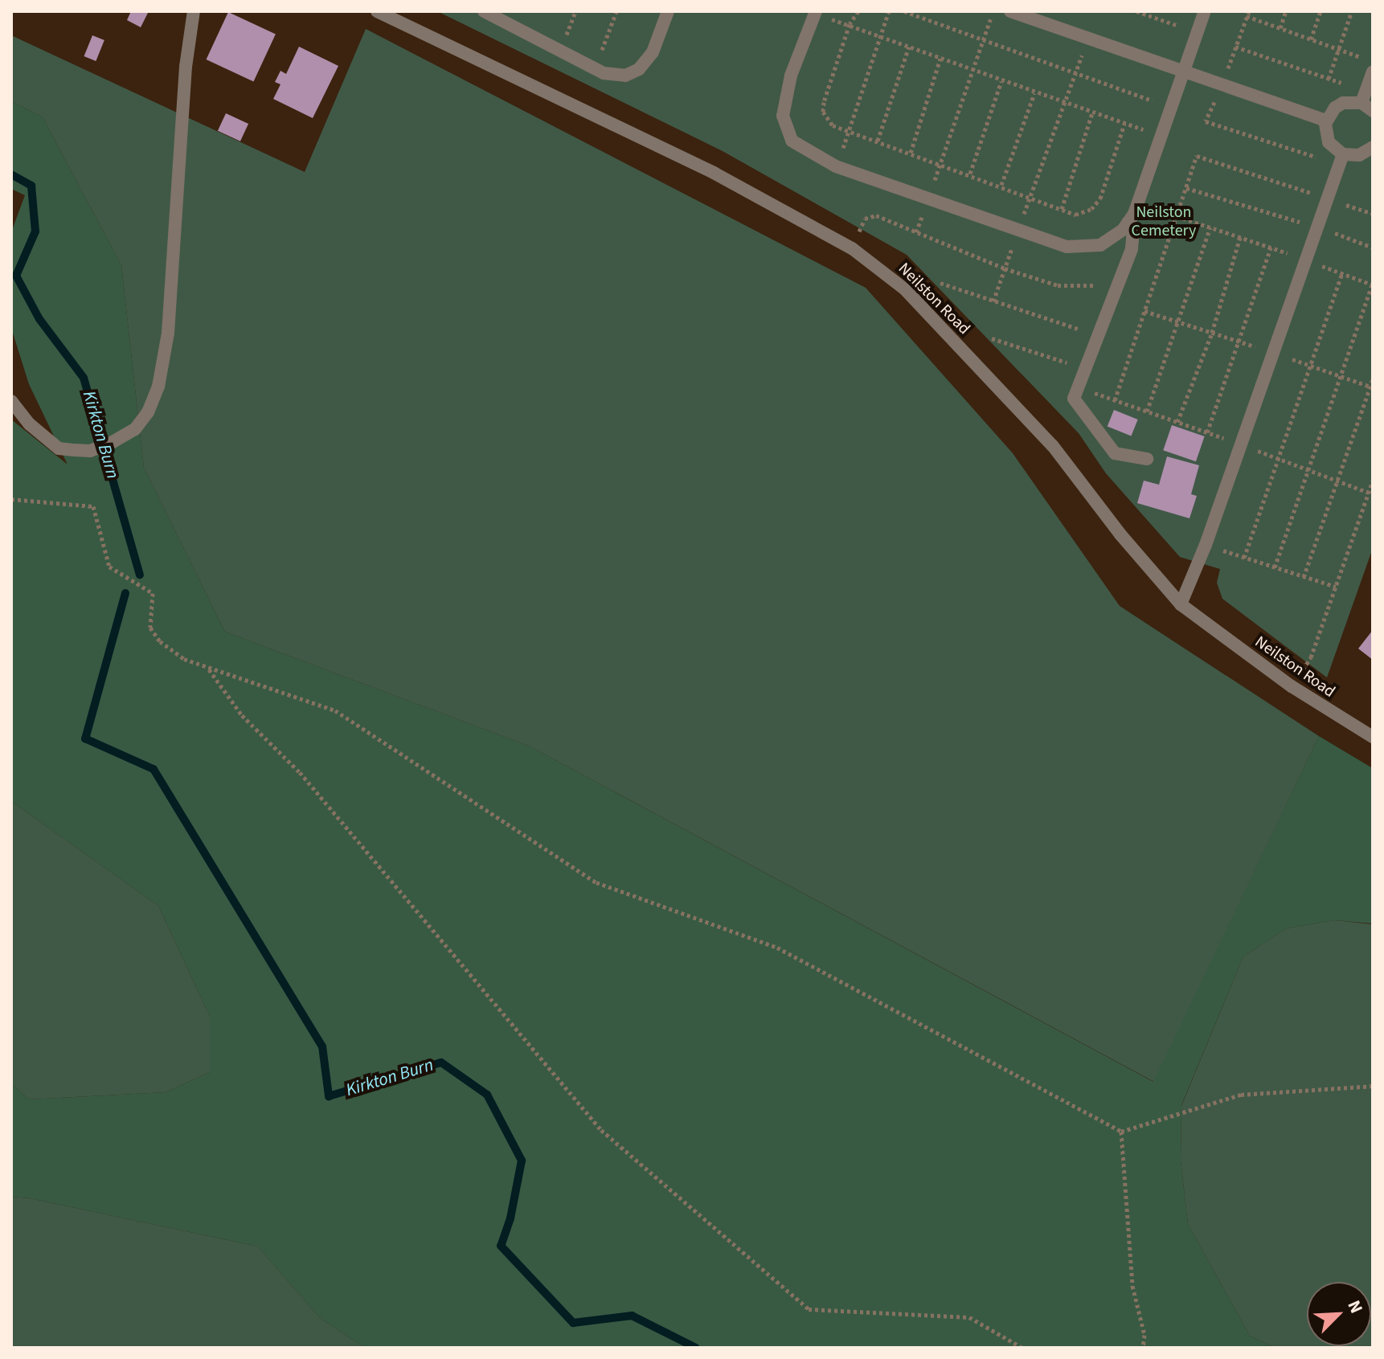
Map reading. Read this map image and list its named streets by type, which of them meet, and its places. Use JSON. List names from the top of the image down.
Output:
{
  "streets": {
    "street": ["Neilston Road"]
  },
  "water": ["Kirkton Burn"],
  "parks": ["Neilston Cemetery"],
  "north": "top right"
}
